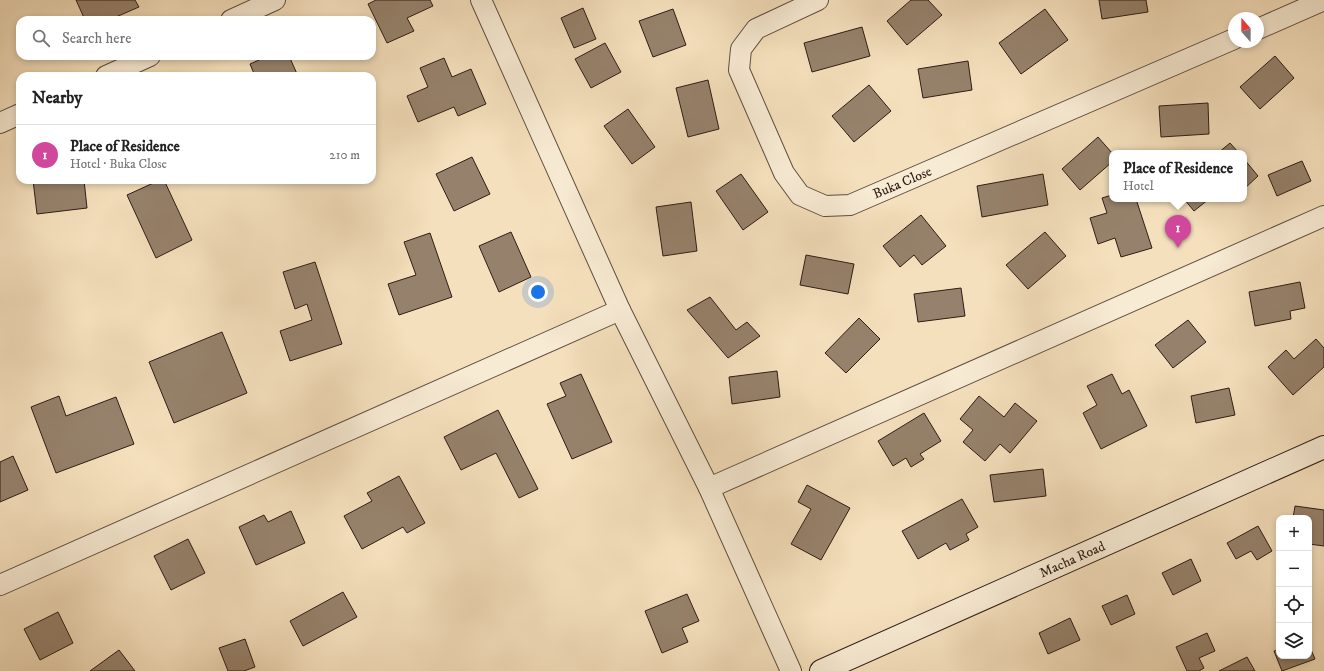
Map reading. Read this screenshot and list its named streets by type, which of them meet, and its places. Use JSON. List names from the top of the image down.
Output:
{
  "streets": {
    "main road": ["Macha Road"],
    "street": ["Buka Close"]
  },
  "north": "top",
  "page": {
    "search": "Search here",
    "heading": "Nearby",
    "list": [
      {
        "mark": "1",
        "name": "Place of Residence",
        "note": "Hotel · Buka Close",
        "value": "210 m"
      }
    ],
    "popup": ["Place of Residence", "Hotel"],
    "pins": "1",
    "map_buttons": ["+", "−"]
  }
}
